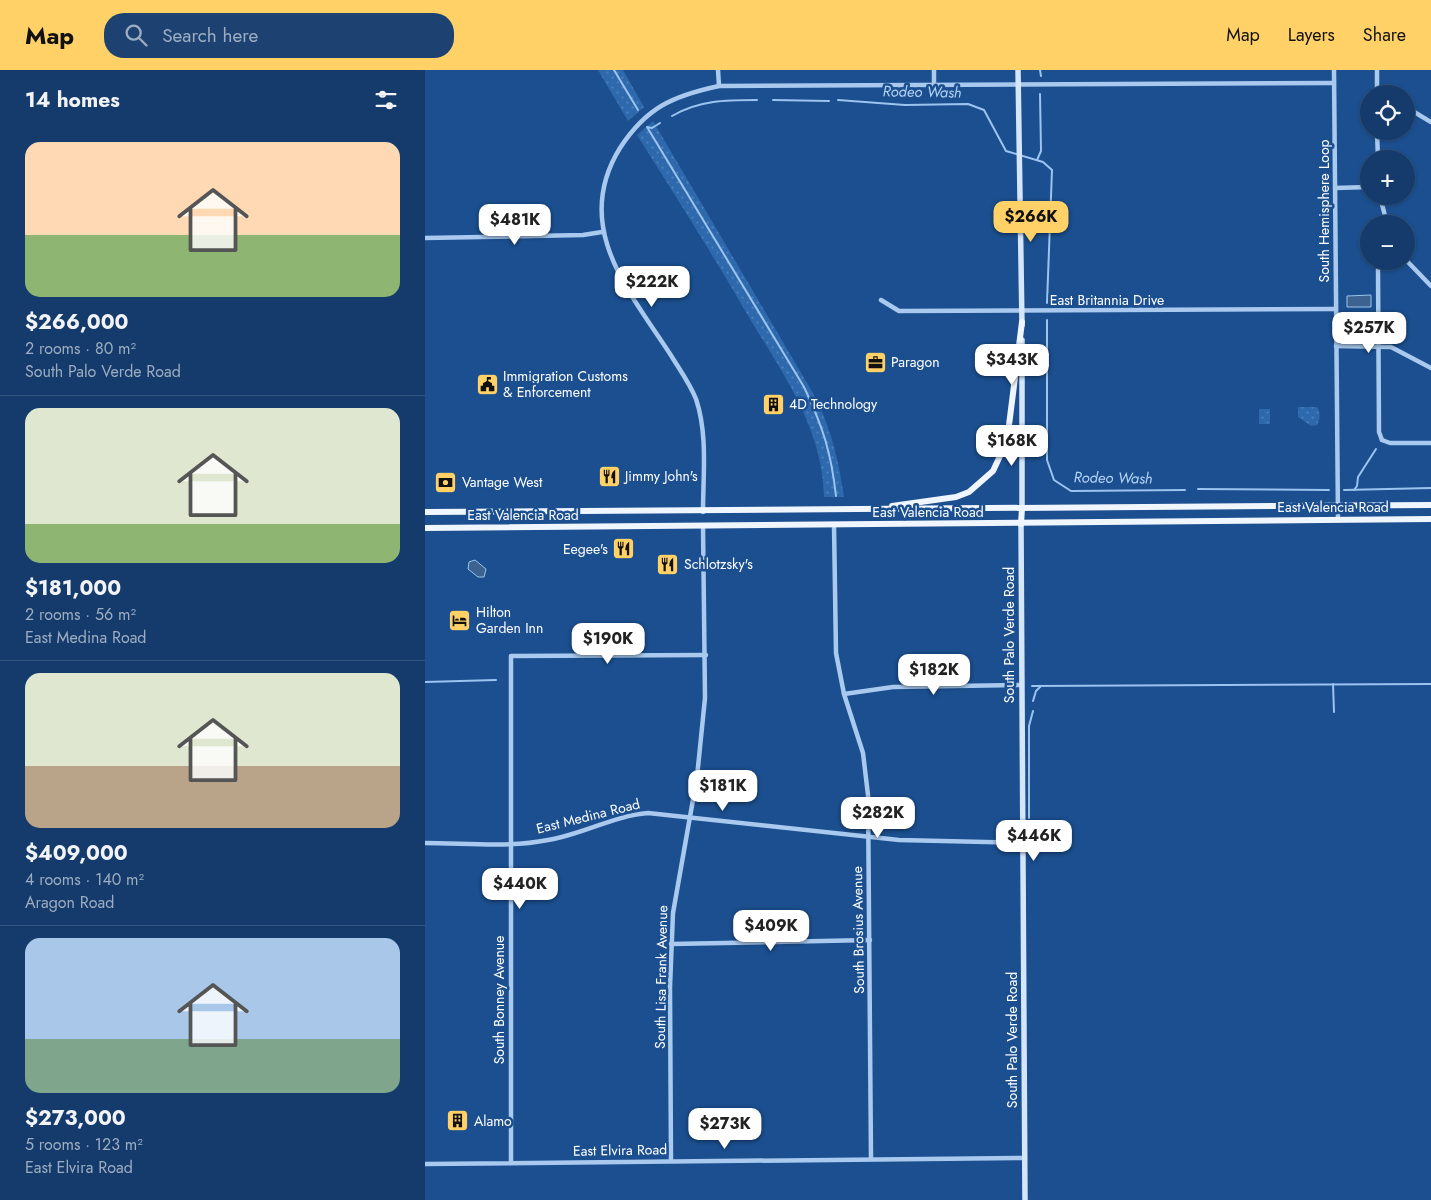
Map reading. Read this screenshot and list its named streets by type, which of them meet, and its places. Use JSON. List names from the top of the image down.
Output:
{
  "streets": {
    "main road": ["East Valencia Road", "South Palo Verde Road"],
    "street": [
      "South Hemisphere Loop",
      "East Britannia Drive",
      "East Medina Road",
      "South Brosius Avenue",
      "South Lisa Frank Avenue",
      "South Bonney Avenue",
      "East Elvira Road"
    ]
  },
  "crossings": [
    ["South Hemisphere Loop", "East Britannia Drive"],
    ["South Hemisphere Loop", "East Valencia Road"],
    ["East Britannia Drive", "South Palo Verde Road"],
    ["East Valencia Road", "South Palo Verde Road"],
    ["East Valencia Road", "South Brosius Avenue"],
    ["East Valencia Road", "South Lisa Frank Avenue"],
    ["South Palo Verde Road", "East Medina Road"],
    ["South Palo Verde Road", "East Elvira Road"],
    ["East Medina Road", "South Brosius Avenue"],
    ["East Medina Road", "South Lisa Frank Avenue"],
    ["East Medina Road", "South Bonney Avenue"],
    ["South Brosius Avenue", "East Elvira Road"],
    ["South Lisa Frank Avenue", "South Bonney Avenue"],
    ["South Lisa Frank Avenue", "East Elvira Road"],
    ["South Bonney Avenue", "East Elvira Road"]
  ],
  "water": ["Rodeo Wash"],
  "places": {
    "office": ["Paragon"],
    "public building": ["Immigration Customs & Enforcement"],
    "building": ["4D Technology", "Alamo"],
    "restaurant": ["Jimmy John's", "Eegee's", "Schlotzsky's"],
    "bank": ["Vantage West"],
    "hotel": ["Hilton Garden Inn"]
  },
  "page": {
    "header": "Map",
    "search": "Search here",
    "nav": ["Map", "Layers", "Share"],
    "heading": "14 homes",
    "map_buttons": ["+", "−"],
    "list": [
      {
        "name": "$266,000",
        "note": "2 rooms · 80 m² · South Palo Verde Road"
      },
      {
        "name": "$181,000",
        "note": "2 rooms · 56 m² · East Medina Road"
      },
      {
        "name": "$409,000",
        "note": "4 rooms · 140 m² · Aragon Road"
      },
      {
        "name": "$273,000",
        "note": "5 rooms · 123 m² · East Elvira Road"
      }
    ],
    "price": [
      "$266K",
      "$481K",
      "$222K",
      "$257K",
      "$343K",
      "$168K",
      "$190K",
      "$182K",
      "$181K",
      "$282K",
      "$446K",
      "$440K",
      "$409K",
      "$273K"
    ]
  }
}
